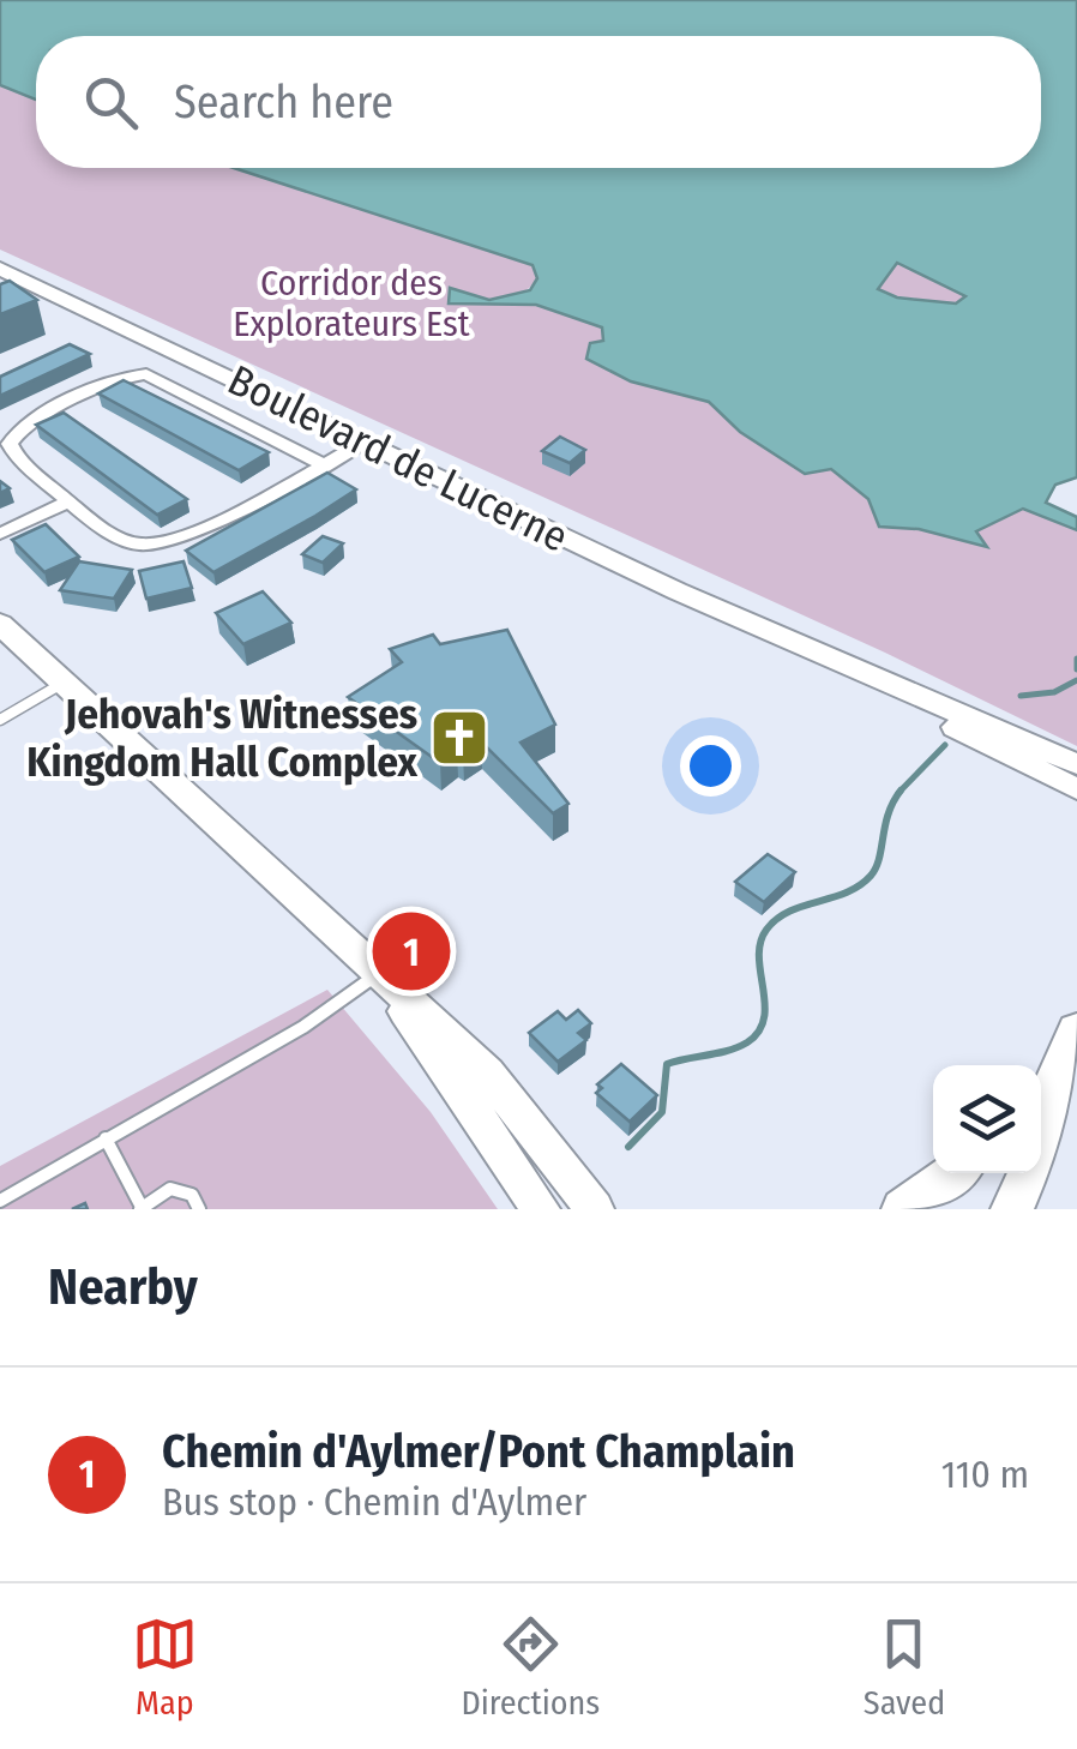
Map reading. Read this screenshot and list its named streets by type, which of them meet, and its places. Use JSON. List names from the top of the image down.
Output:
{
  "streets": {
    "street": ["Boulevard de Lucerne"]
  },
  "parks": ["Corridor des Explorateurs Est"],
  "places": {
    "church": ["Jehovah's Witnesses Kingdom Hall Complex"]
  },
  "page": {
    "search": "Search here",
    "pins": "1",
    "heading": "Nearby",
    "list": [
      {
        "mark": "1",
        "name": "Chemin d'Aylmer/Pont Champlain",
        "note": "Bus stop · Chemin d'Aylmer",
        "value": "110 m"
      }
    ],
    "nav": ["Map", "Directions", "Saved"]
  }
}
